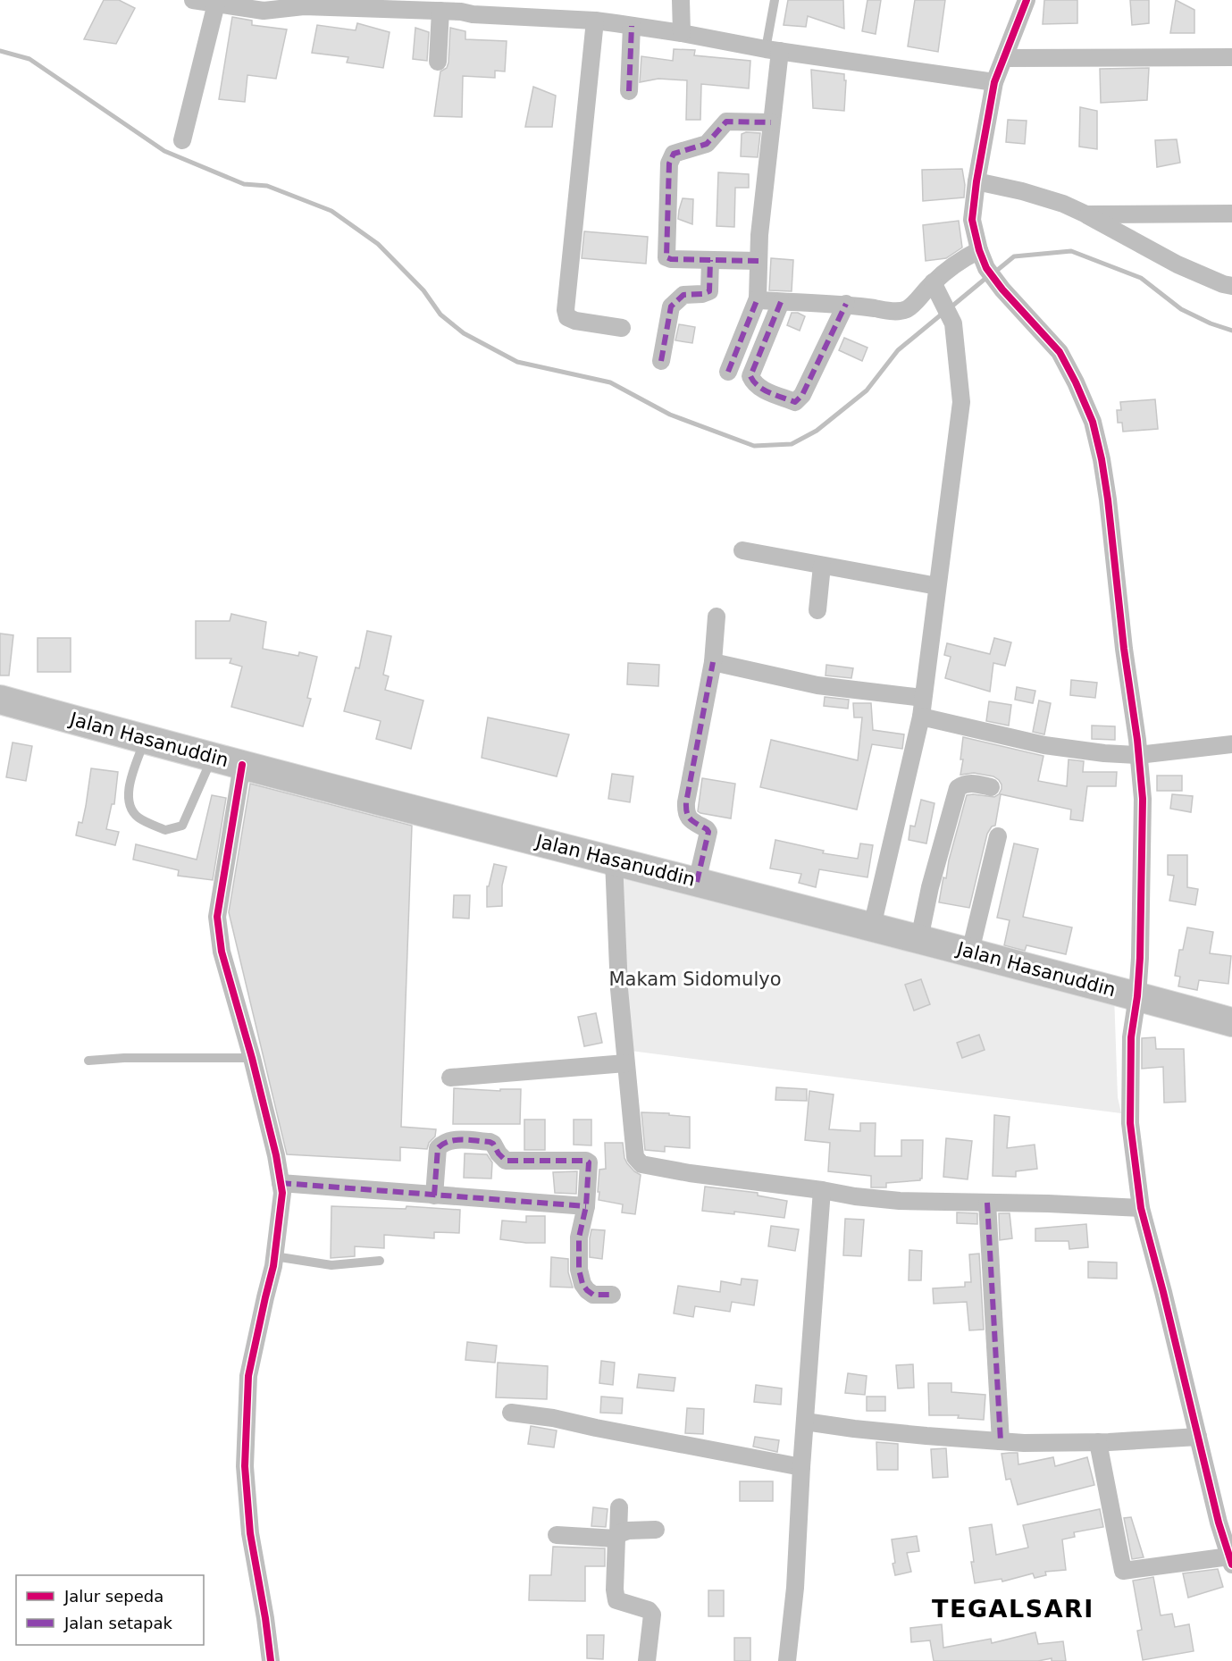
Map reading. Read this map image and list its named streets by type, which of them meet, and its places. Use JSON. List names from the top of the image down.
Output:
{
  "streets": {
    "main road": ["Jalan Hasanuddin"]
  },
  "districts": ["TEGALSARI"],
  "parks": ["Makam Sidomulyo"],
  "legend": ["Jalur sepeda", "Jalan setapak"]
}
